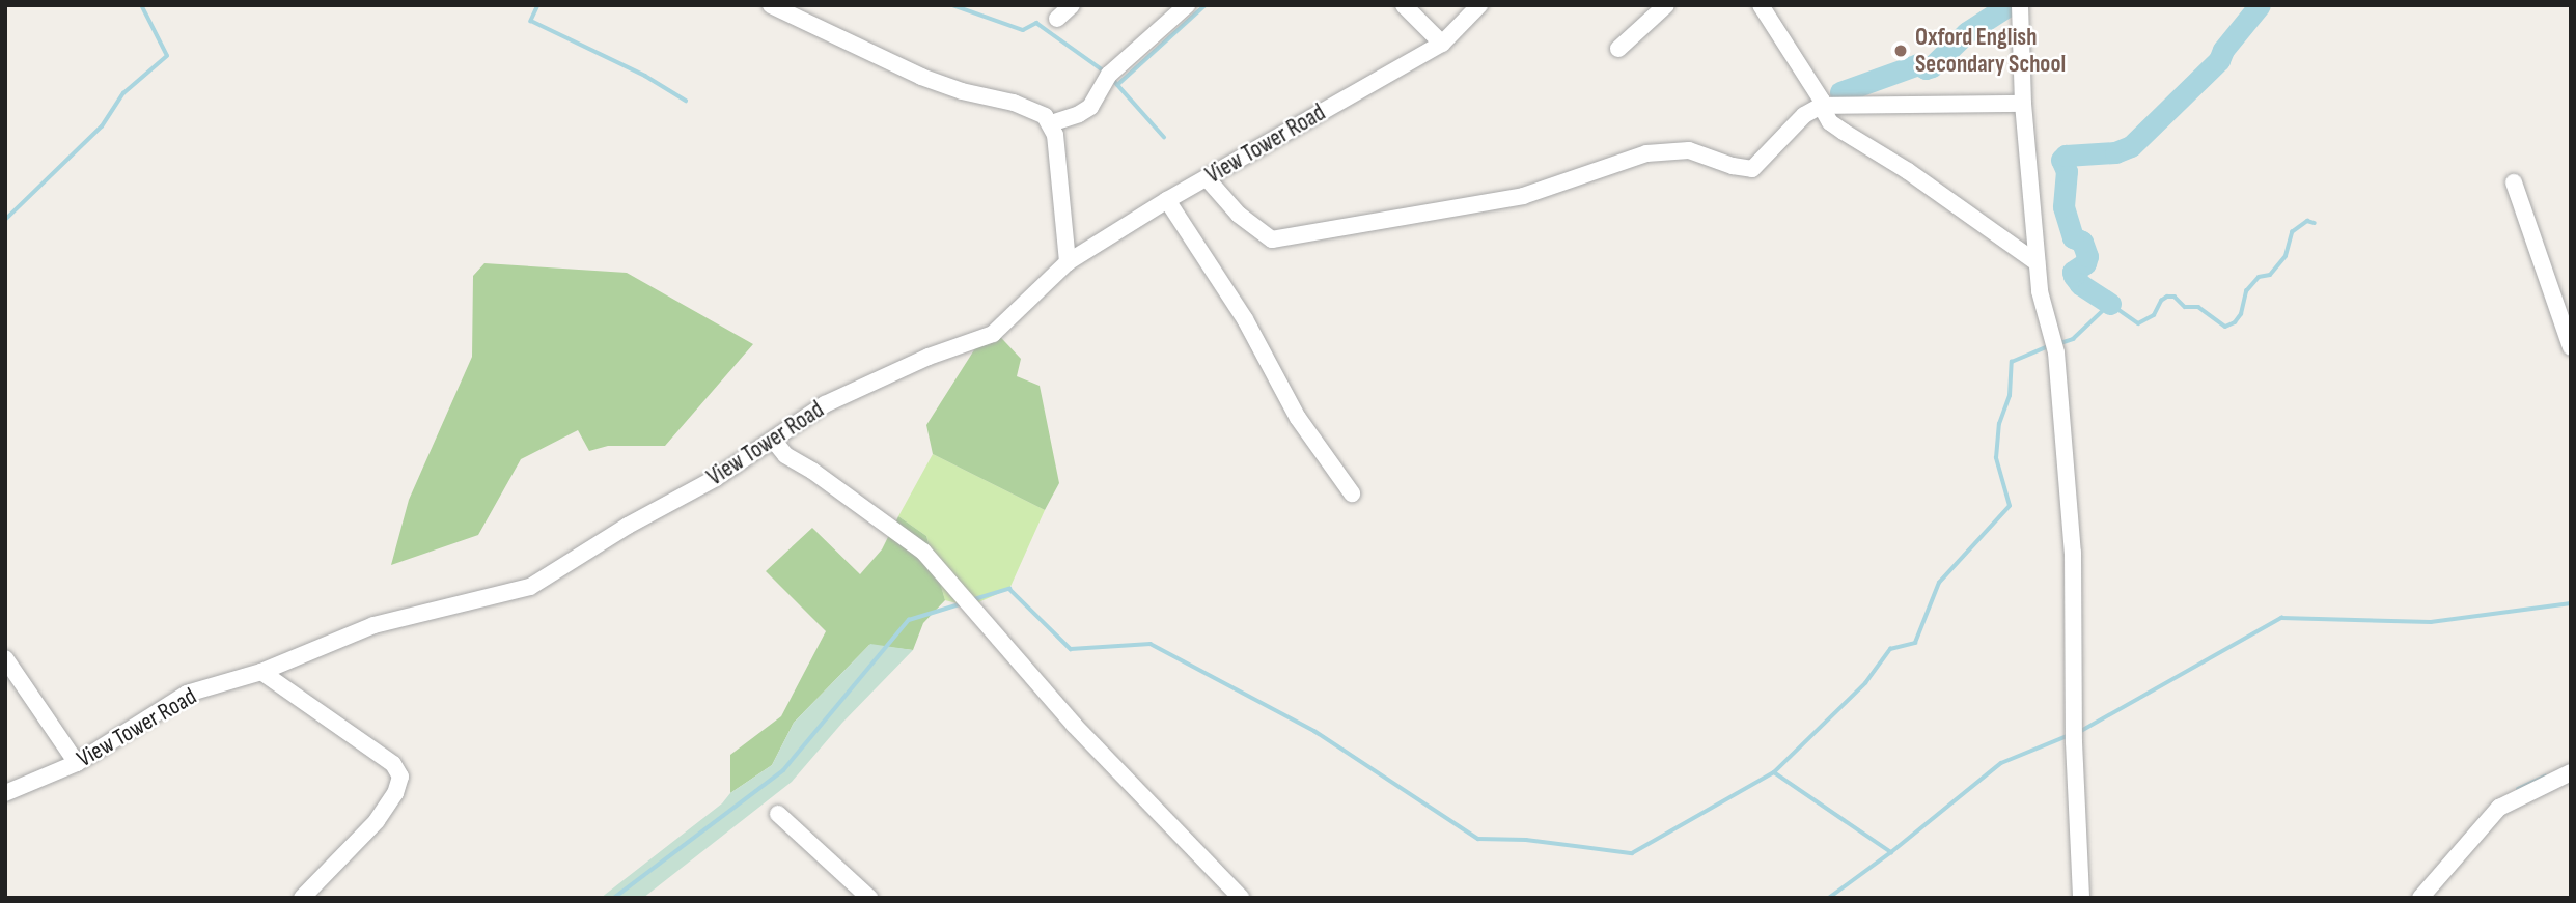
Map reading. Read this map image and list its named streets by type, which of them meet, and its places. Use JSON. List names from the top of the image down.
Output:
{
  "streets": {
    "street": ["View Tower Road"]
  },
  "places": ["Oxford English Secondary School"]
}
